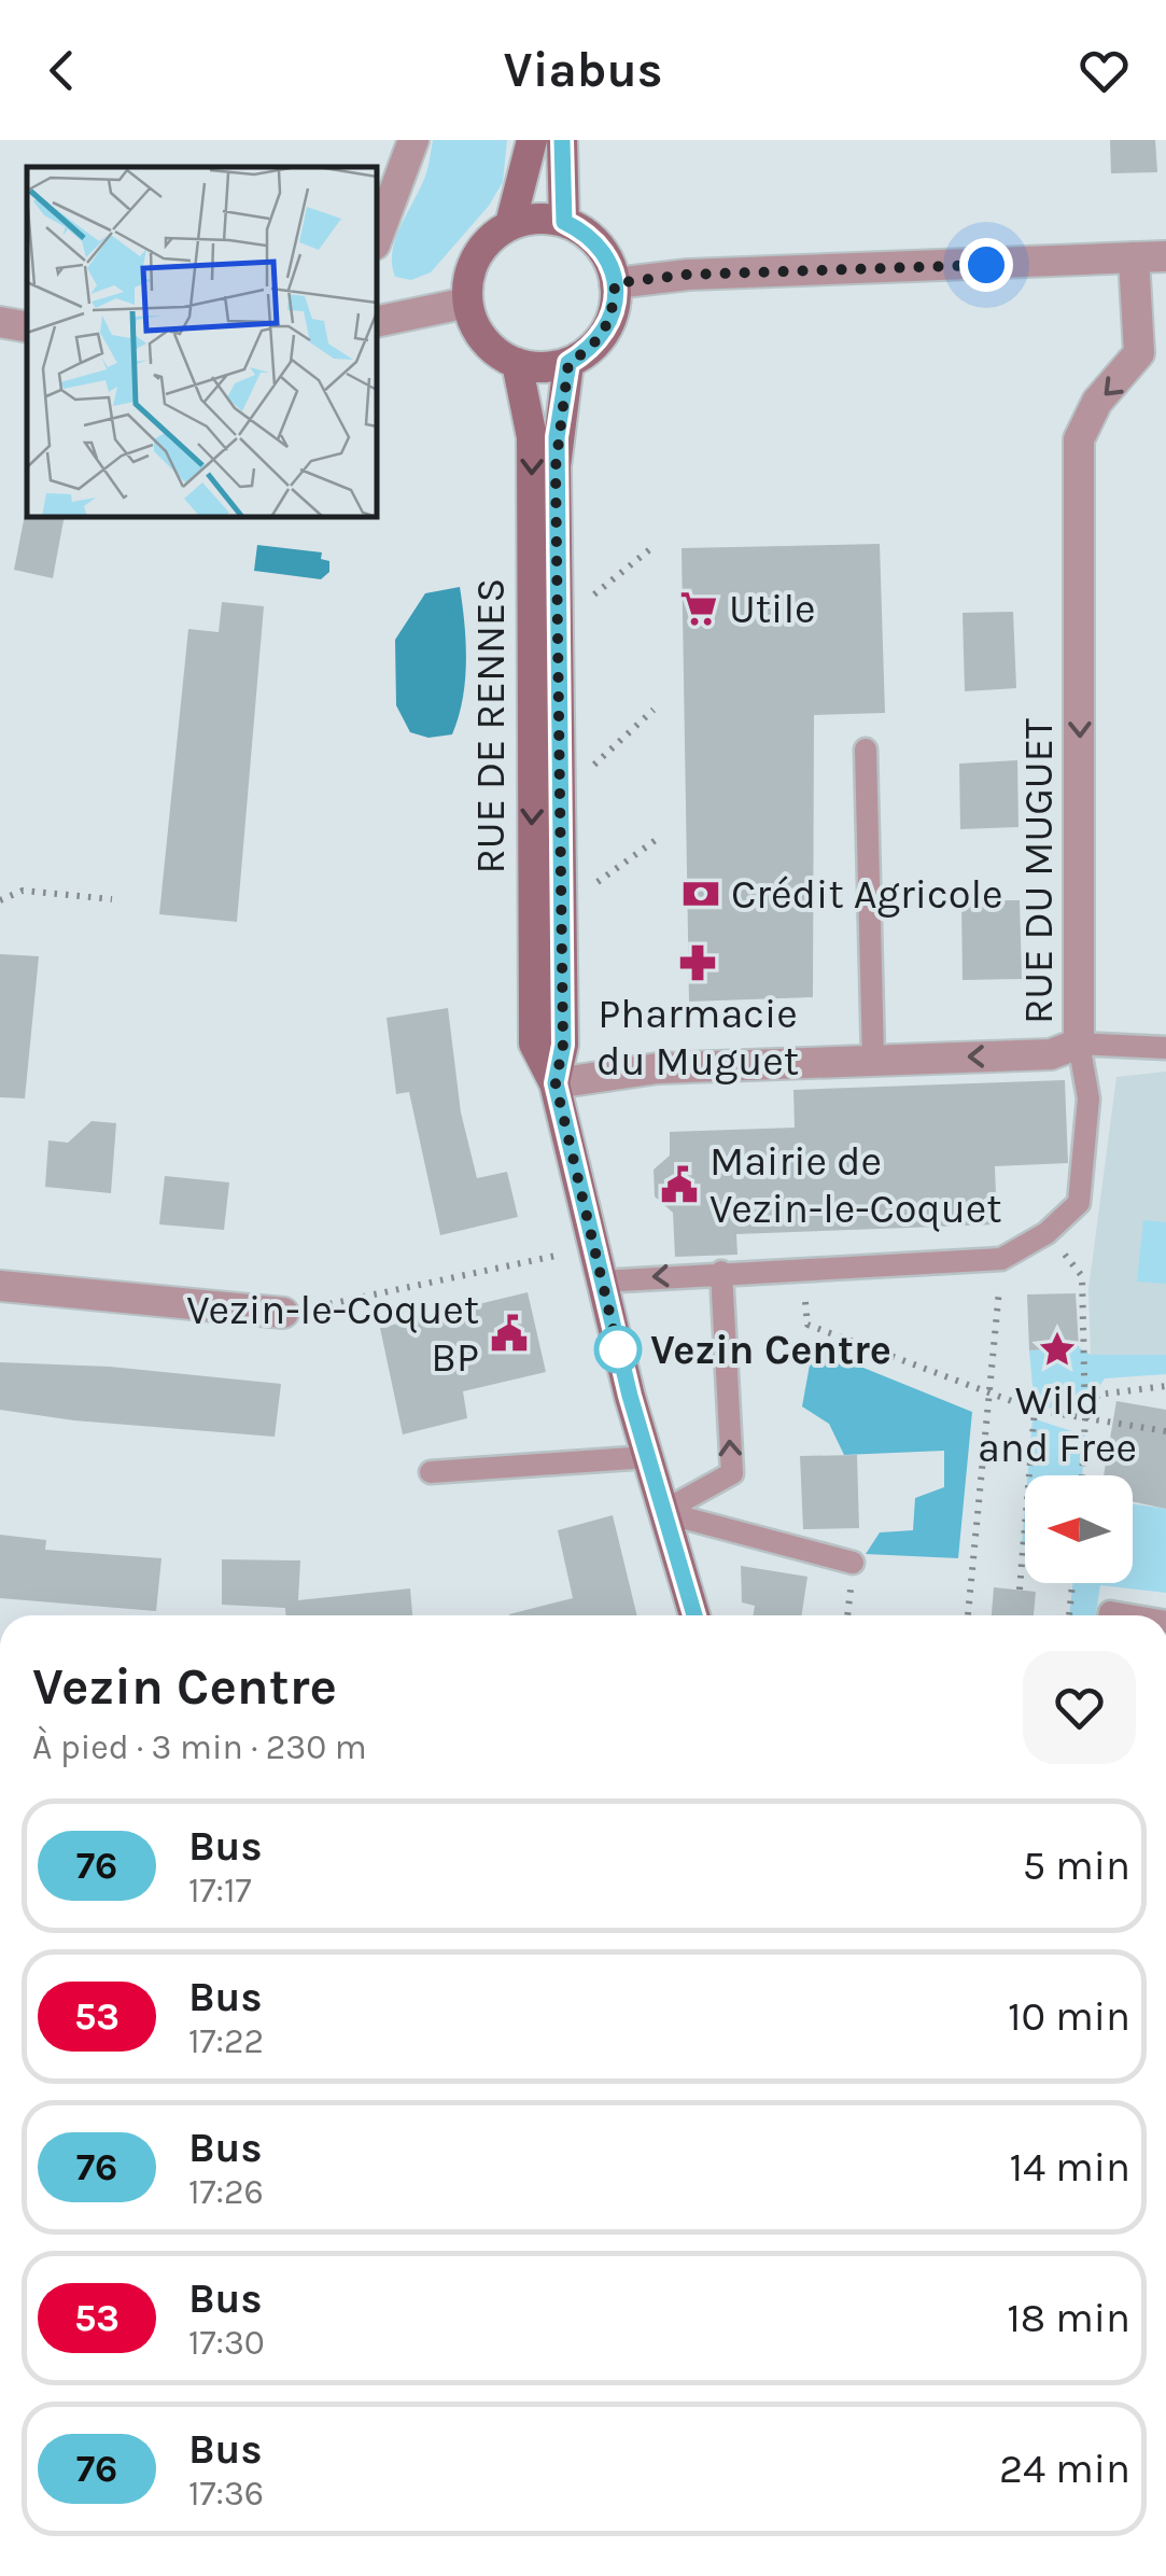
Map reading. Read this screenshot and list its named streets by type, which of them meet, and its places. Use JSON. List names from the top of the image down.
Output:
{
  "streets": {
    "main road": ["RUE DE RENNES"],
    "street": ["RUE DU MUGUET"]
  },
  "crossings": [
    ["RUE DE RENNES", "RUE DU MUGUET"]
  ],
  "one_way": ["RUE DU MUGUET"],
  "places": {
    "supermarket": ["Utile"],
    "bank": ["Crédit Agricole"],
    "pharmacy": ["Pharmacie du Muguet"],
    "public building": ["Mairie de Vezin-le-Coquet", "Vezin-le-Coquet BP"],
    "other": ["Vezin Centre"],
    "place": ["Wild and Free"]
  },
  "lines": ["bus line 76"],
  "north": "left",
  "page": {
    "header": "Viabus",
    "heading": ["Vezin Centre", "À pied · 3 min · 230 m"],
    "list": [
      {
        "mark": "76",
        "name": "Bus",
        "note": "17:17",
        "value": "5 min"
      },
      {
        "mark": "53",
        "name": "Bus",
        "note": "17:22",
        "value": "10 min"
      },
      {
        "mark": "76",
        "name": "Bus",
        "note": "17:26",
        "value": "14 min"
      },
      {
        "mark": "53",
        "name": "Bus",
        "note": "17:30",
        "value": "18 min"
      },
      {
        "mark": "76",
        "name": "Bus",
        "note": "17:36",
        "value": "24 min"
      }
    ]
  }
}
